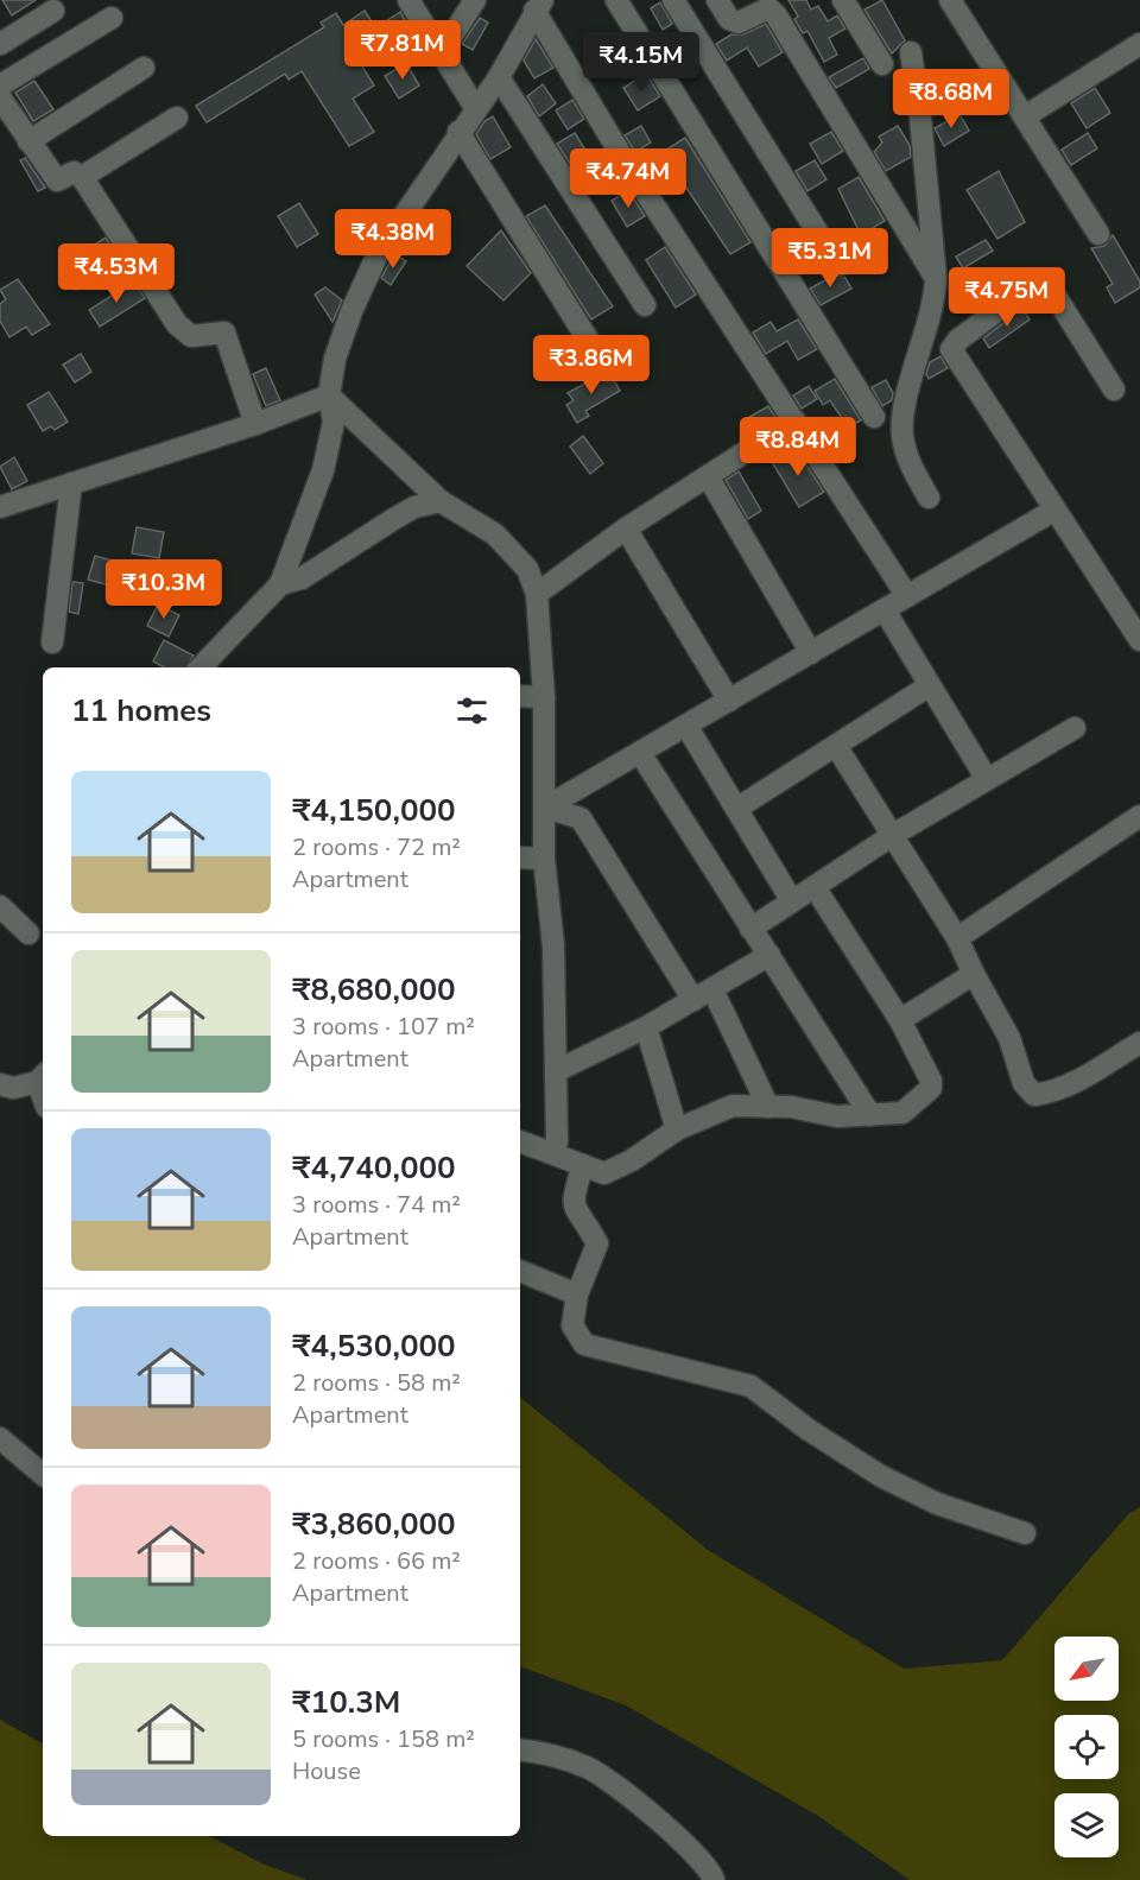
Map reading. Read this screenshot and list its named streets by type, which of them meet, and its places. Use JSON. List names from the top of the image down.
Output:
{
  "north": "bottom left",
  "page": {
    "price": [
      "₹7.81M",
      "₹4.15M",
      "₹8.68M",
      "₹4.74M",
      "₹4.38M",
      "₹5.31M",
      "₹4.53M",
      "₹4.75M",
      "₹3.86M",
      "₹8.84M",
      "₹10.3M"
    ],
    "heading": "11 homes",
    "list": [
      {
        "name": "₹4,150,000",
        "note": "2 rooms · 72 m² · Apartment"
      },
      {
        "name": "₹8,680,000",
        "note": "3 rooms · 107 m² · Apartment"
      },
      {
        "name": "₹4,740,000",
        "note": "3 rooms · 74 m² · Apartment"
      },
      {
        "name": "₹4,530,000",
        "note": "2 rooms · 58 m² · Apartment"
      },
      {
        "name": "₹3,860,000",
        "note": "2 rooms · 66 m² · Apartment"
      },
      {
        "name": "₹10.3M",
        "note": "5 rooms · 158 m² · House"
      }
    ]
  }
}
